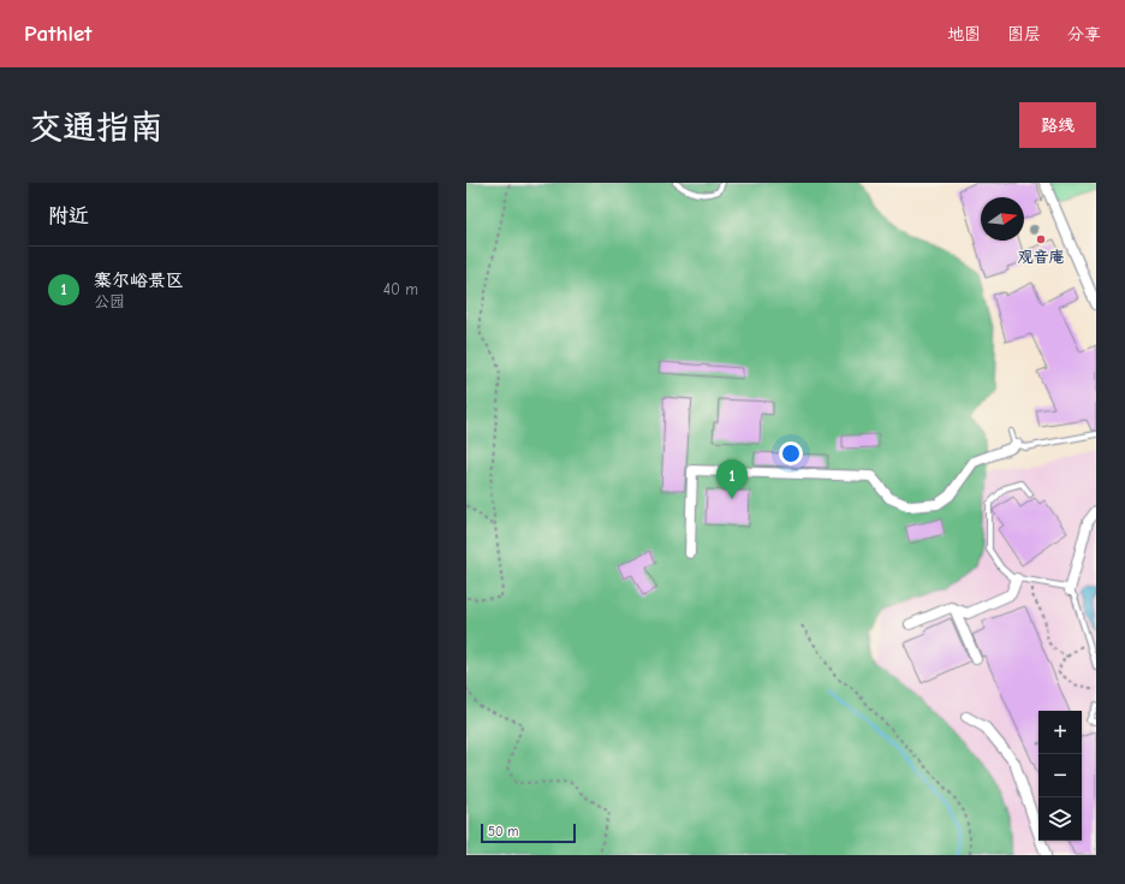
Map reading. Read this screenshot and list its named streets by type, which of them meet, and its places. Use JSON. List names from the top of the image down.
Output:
{
  "places": ["观音庵"],
  "scale_bar": "50 m",
  "north": "right",
  "page": {
    "header": "Pathlet",
    "nav": ["地图", "图层", "分享"],
    "buttons": "路线",
    "title": "交通指南",
    "heading": "附近",
    "list": [
      {
        "mark": "1",
        "name": "寨尔峪景区",
        "note": "公园",
        "value": "40 m"
      }
    ],
    "pins": "1",
    "map_buttons": ["+", "−"],
    "scale": "50 m"
  }
}
